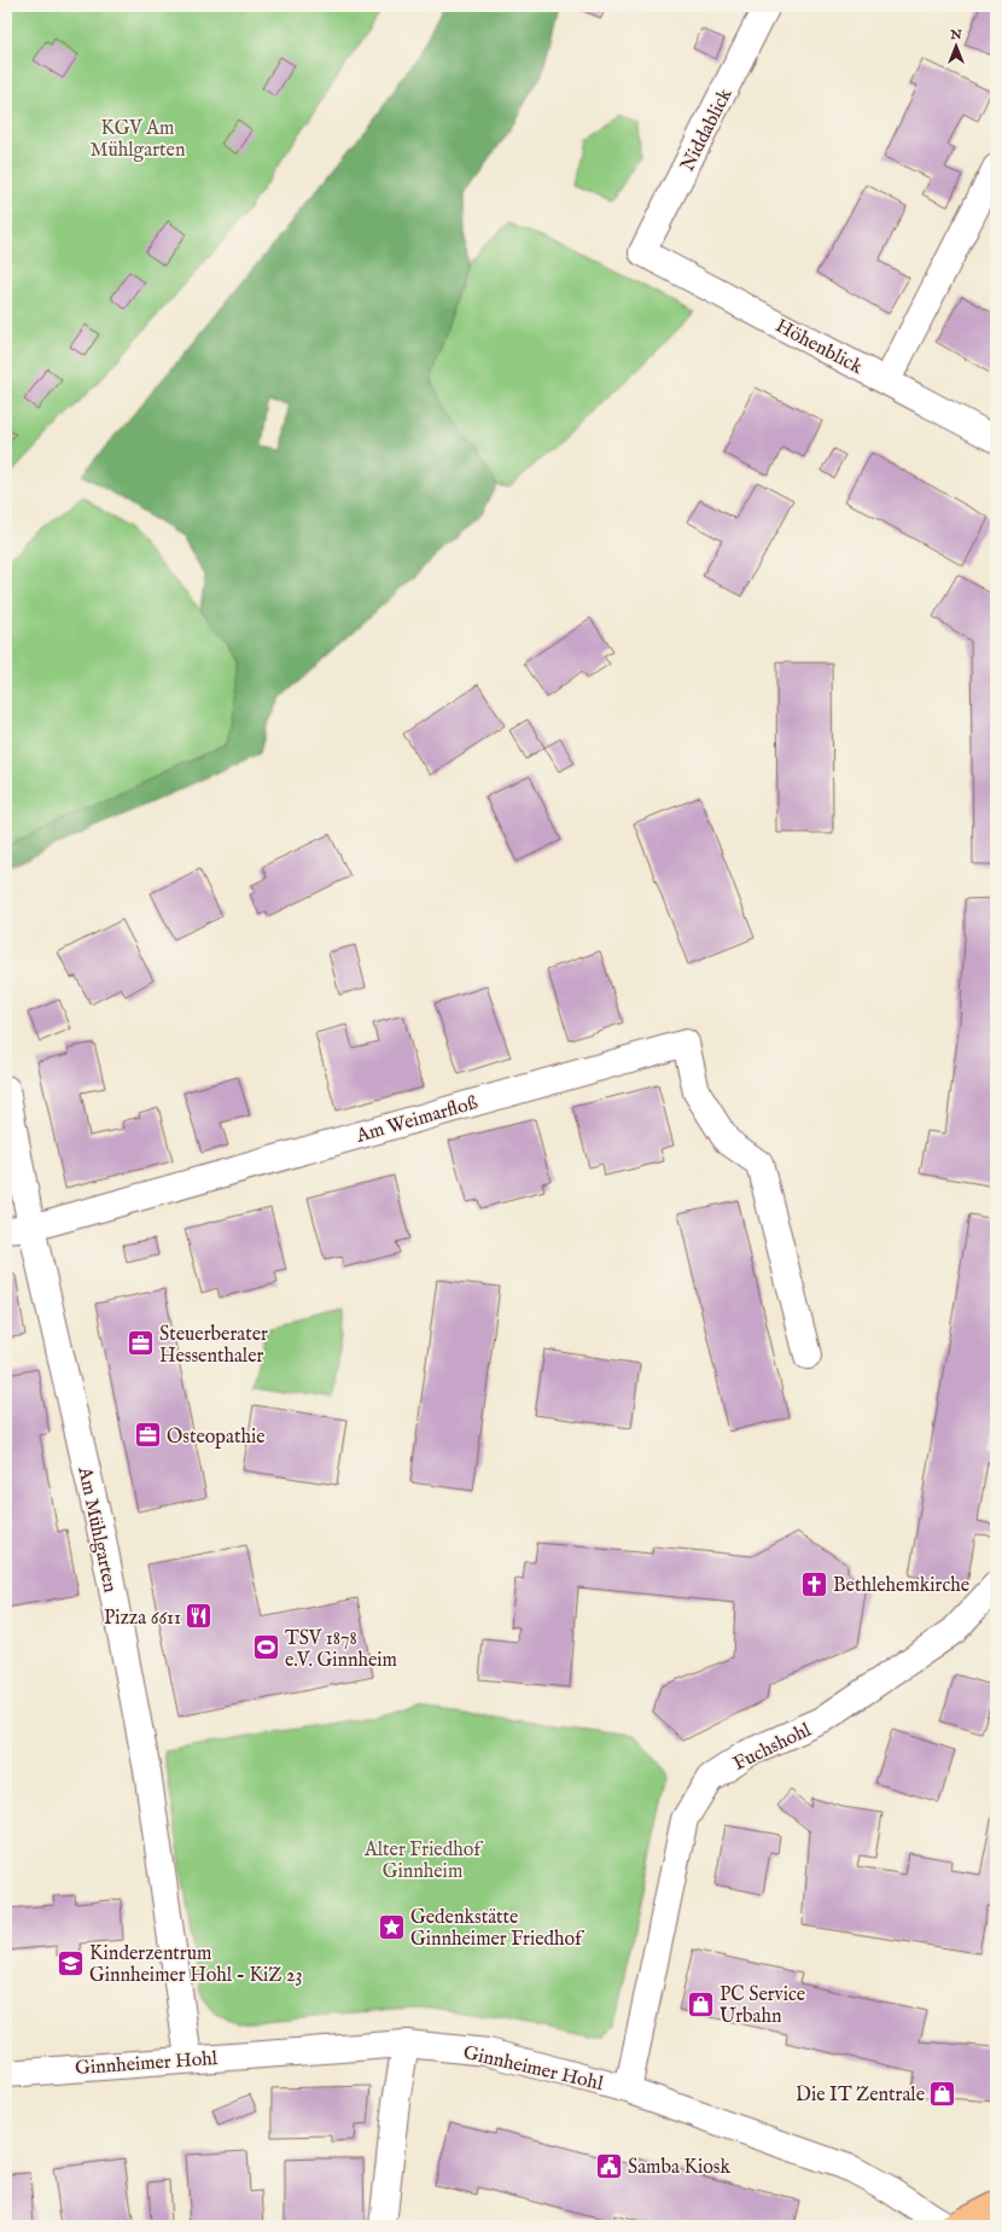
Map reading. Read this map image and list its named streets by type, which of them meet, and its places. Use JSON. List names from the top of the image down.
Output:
{
  "streets": {
    "street": [
      "Niddablick",
      "Höhenblick",
      "Am Weimarfloß",
      "Am Mühlgarten",
      "Fuchshohl",
      "Ginnheimer Hohl"
    ]
  },
  "crossings": [
    ["Niddablick", "Höhenblick"],
    ["Am Weimarfloß", "Am Mühlgarten"],
    ["Am Mühlgarten", "Ginnheimer Hohl"],
    ["Fuchshohl", "Ginnheimer Hohl"]
  ],
  "parks": ["KGV Am Mühlgarten", "Alter Friedhof Ginnheim"],
  "places": {
    "office": ["Steuerberater Hessenthaler", "Osteopathie"],
    "church": ["Bethlehemkirche"],
    "restaurant": ["Pizza 6611"],
    "sports": ["TSV 1878 e.V. Ginnheim"],
    "place": ["Gedenkstätte Ginnheimer Friedhof"],
    "school or university": ["Kinderzentrum Ginnheimer Hohl - KiZ 23"],
    "shop": ["PC Service Urbahn", "Die IT Zentrale"],
    "public building": ["Samba Kiosk"]
  },
  "north": "top"
}
